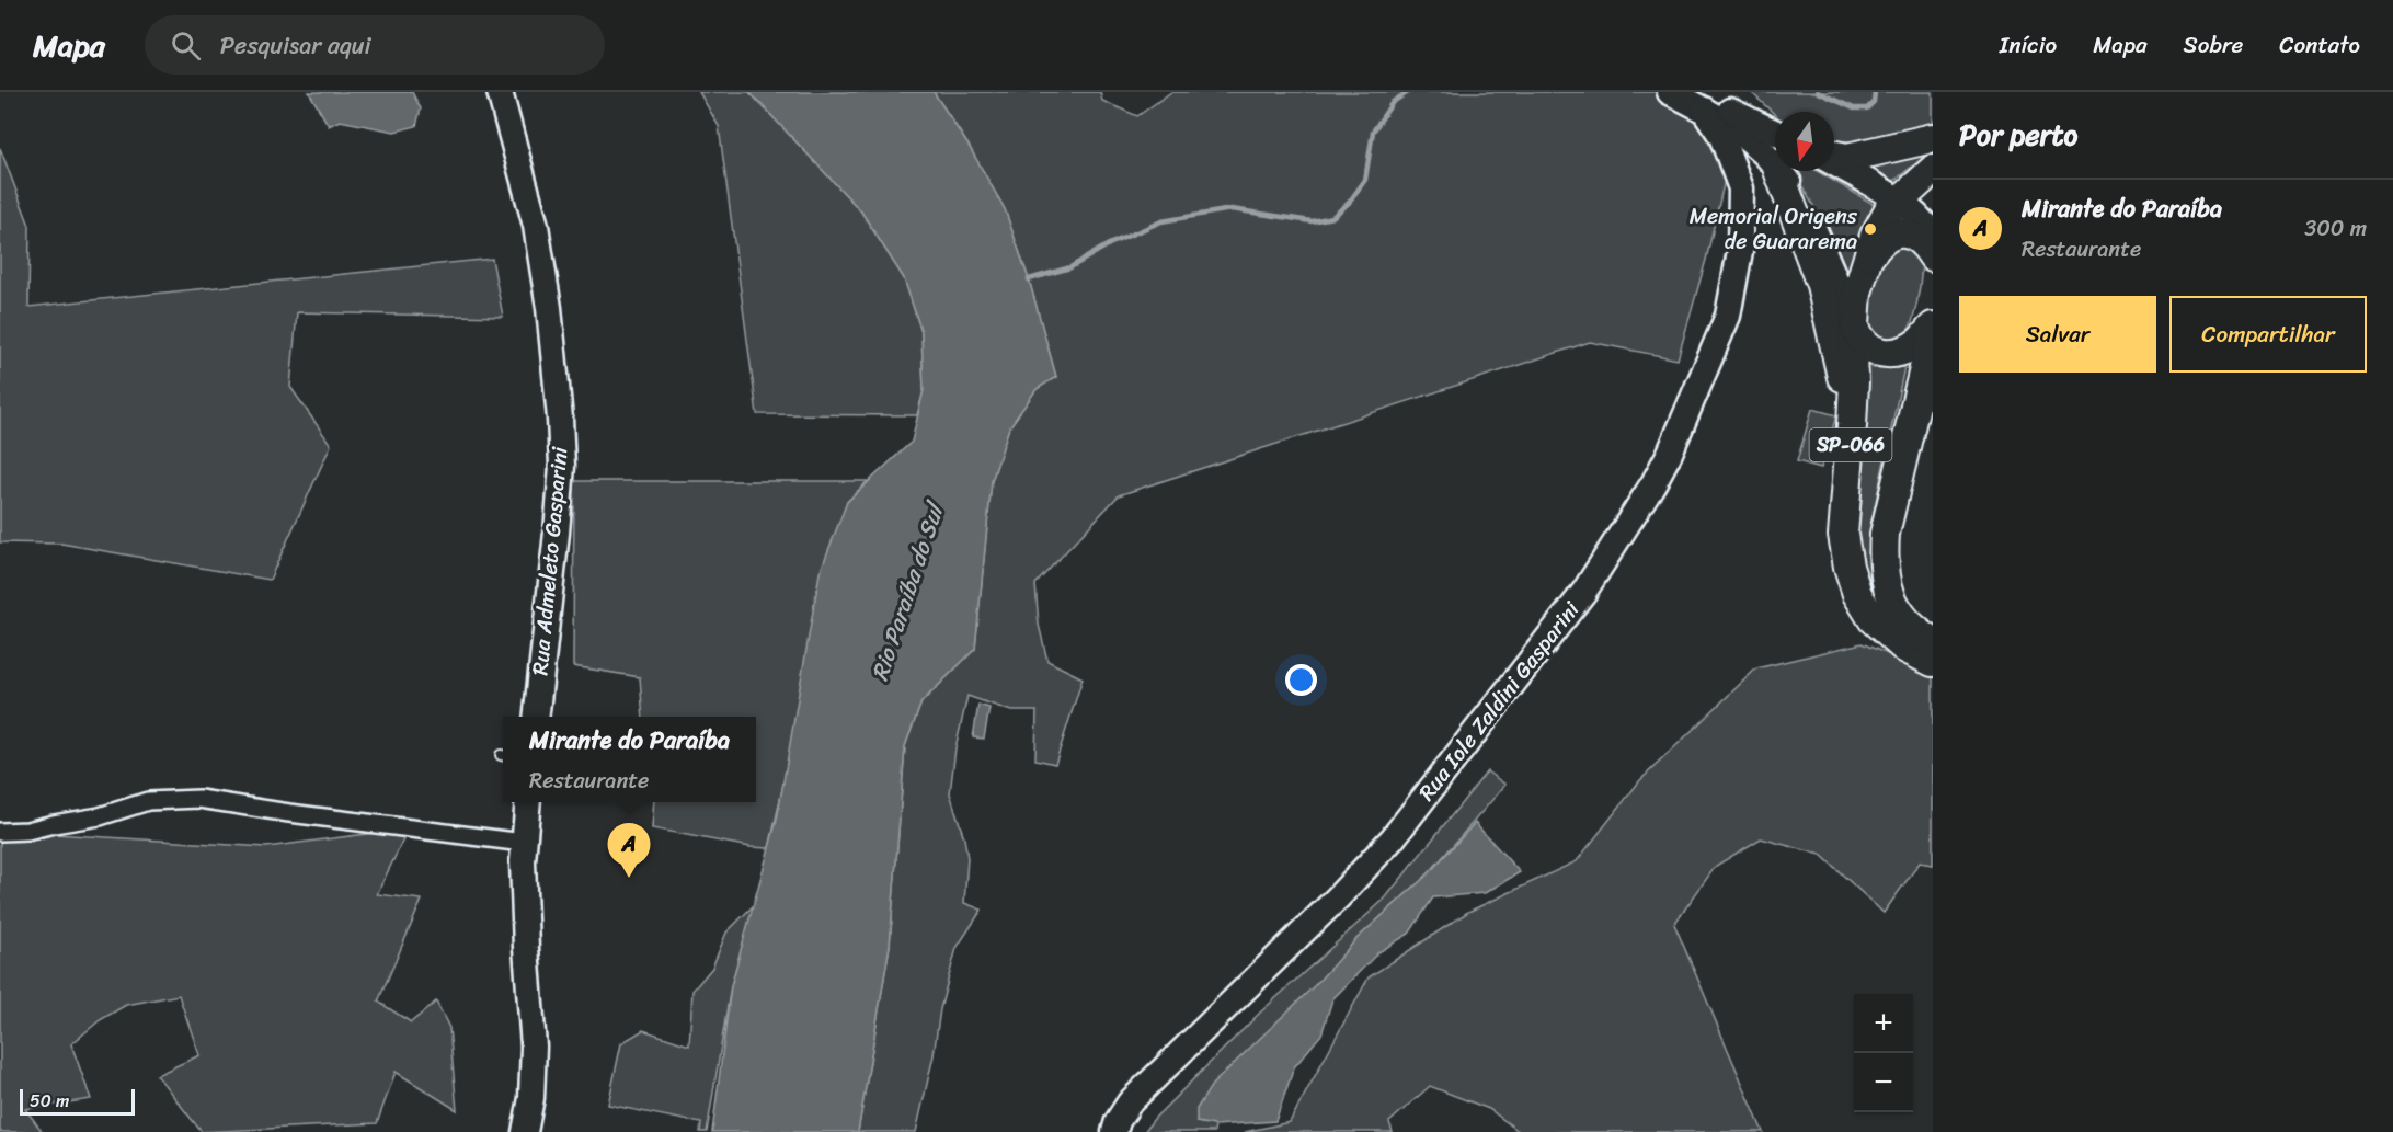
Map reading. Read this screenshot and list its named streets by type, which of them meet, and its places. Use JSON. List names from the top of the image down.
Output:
{
  "streets": {
    "main road": ["SP-066", "Rua Admeleto Gasparini", "Rua Iole Zaldini Gasparini"]
  },
  "water": ["Rio Paraíba do Sul"],
  "places": ["Memorial Origens de Guararema"],
  "scale_bar": "50 m",
  "north": "bottom",
  "page": {
    "header": "Mapa",
    "search": "Pesquisar aqui",
    "nav": [
      "Início",
      "Mapa",
      "Sobre",
      "Contato"
    ],
    "heading": "Por perto",
    "list": [
      {
        "mark": "A",
        "name": "Mirante do Paraíba",
        "note": "Restaurante",
        "value": "300 m"
      }
    ],
    "buttons": ["Salvar", "Compartilhar"],
    "popup": ["Mirante do Paraíba", "Restaurante"],
    "pins": "A",
    "map_buttons": ["+", "−"],
    "scale": "50 m"
  }
}
